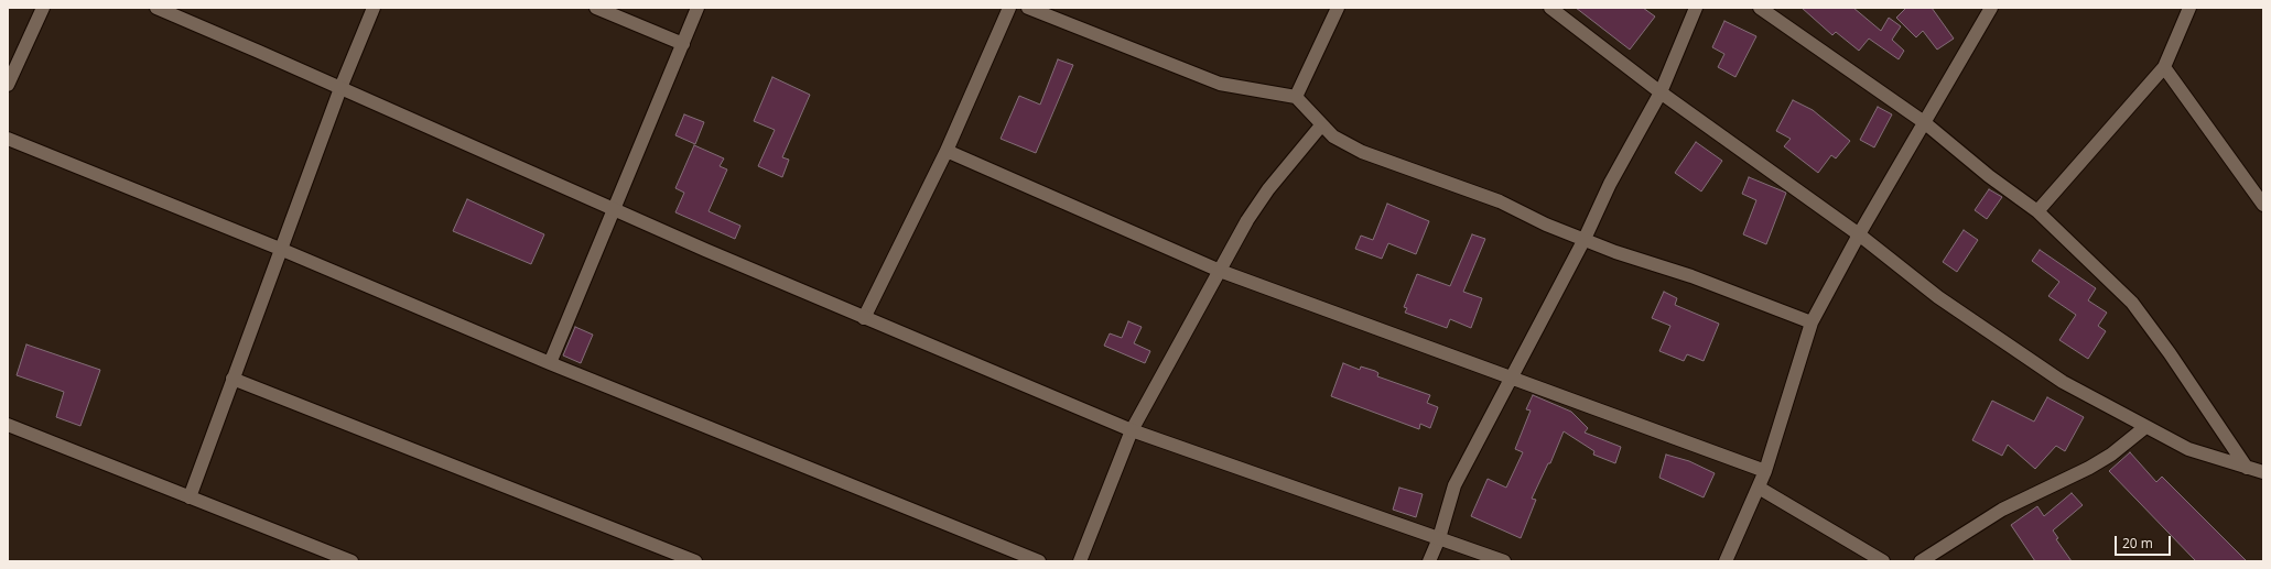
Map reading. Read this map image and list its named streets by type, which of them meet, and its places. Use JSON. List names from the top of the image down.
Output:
{
  "scale_bar": "20 m"
}
